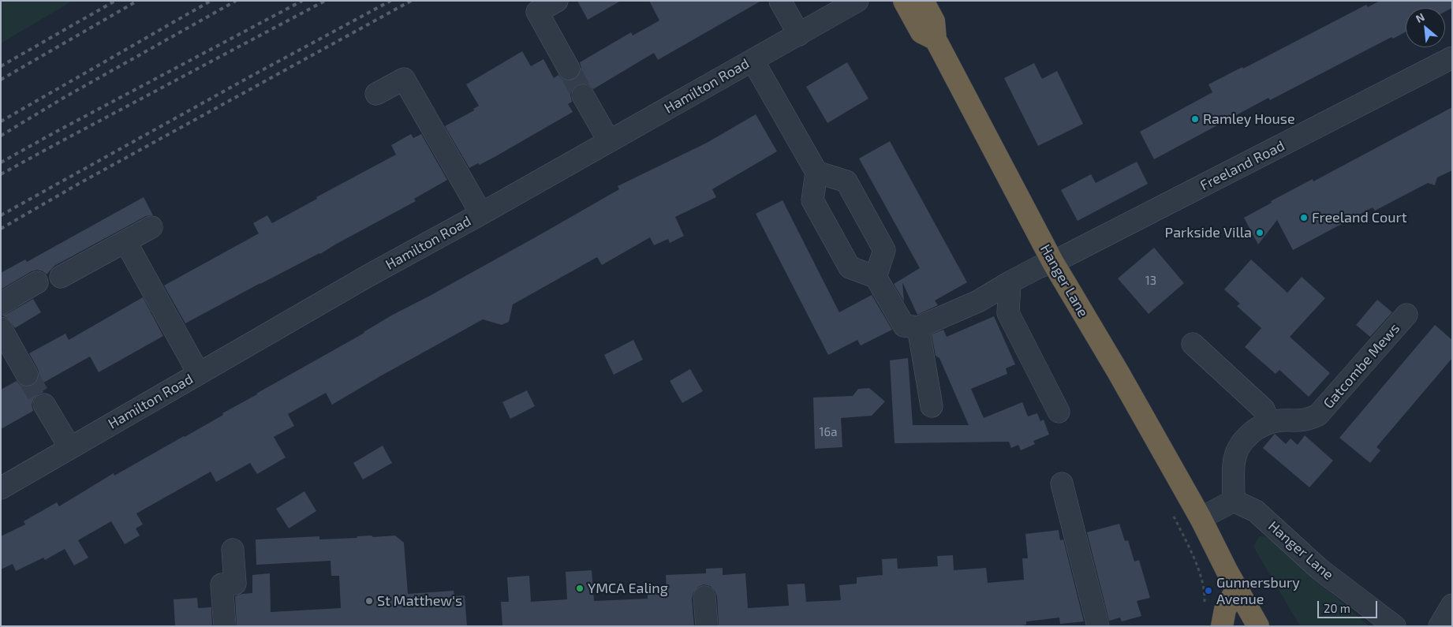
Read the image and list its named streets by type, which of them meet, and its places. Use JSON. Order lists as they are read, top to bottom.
{
  "streets": {
    "highway": ["Hanger Lane"],
    "street": ["Hamilton Road", "Freeland Road", "Gatcombe Mews"]
  },
  "crossings": [
    ["Freeland Road", "Hanger Lane"],
    ["Hanger Lane", "Gatcombe Mews"]
  ],
  "places": [
    "Ramley House",
    "Freeland Court",
    "Parkside Villa",
    "YMCA Ealing",
    "Gunnersbury Avenue",
    "St Matthew's"
  ],
  "house_numbers": ["13", "16a"],
  "scale_bar": "20 m",
  "north": "top left"
}
